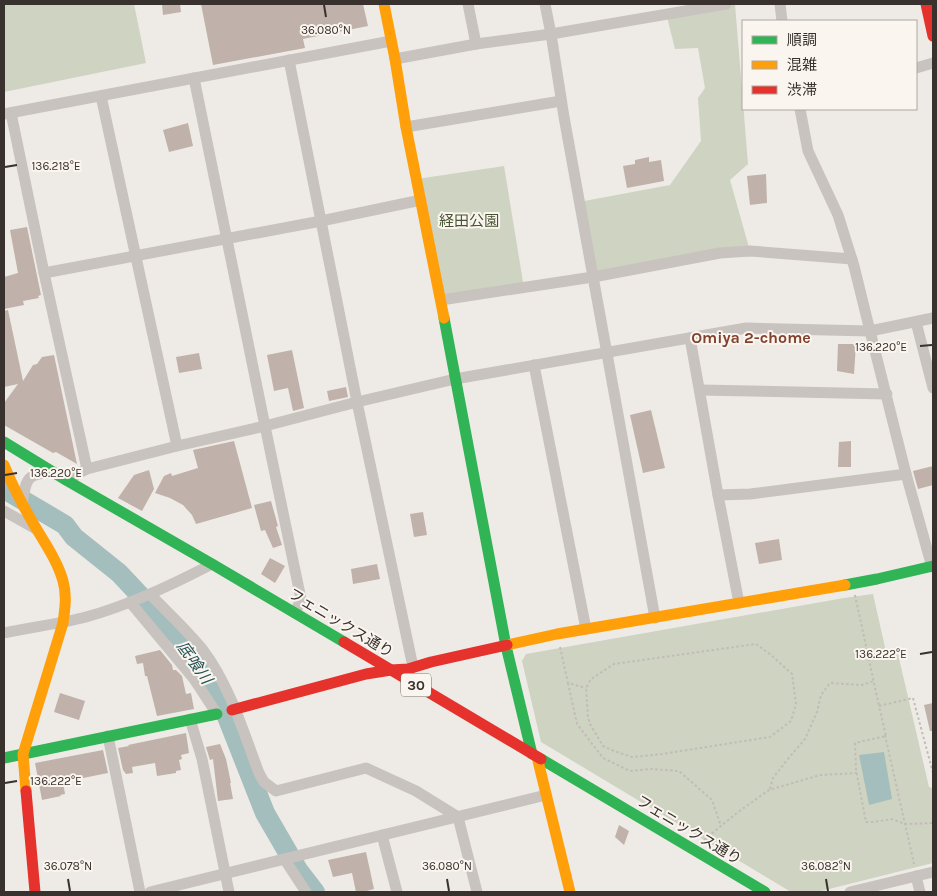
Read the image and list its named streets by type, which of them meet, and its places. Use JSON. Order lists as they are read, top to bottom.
{
  "streets": {
    "main road": ["フェニックス通り", "30"]
  },
  "districts": ["Omiya 2-chome"],
  "water": ["底喰川"],
  "parks": ["経田公園"],
  "legend": ["順調", "混雑", "渋滞"],
  "coordinates": [
    "36.080°N",
    "136.218°E",
    "136.220°E",
    "136.222°E",
    "36.078°N",
    "36.082°N"
  ]
}
